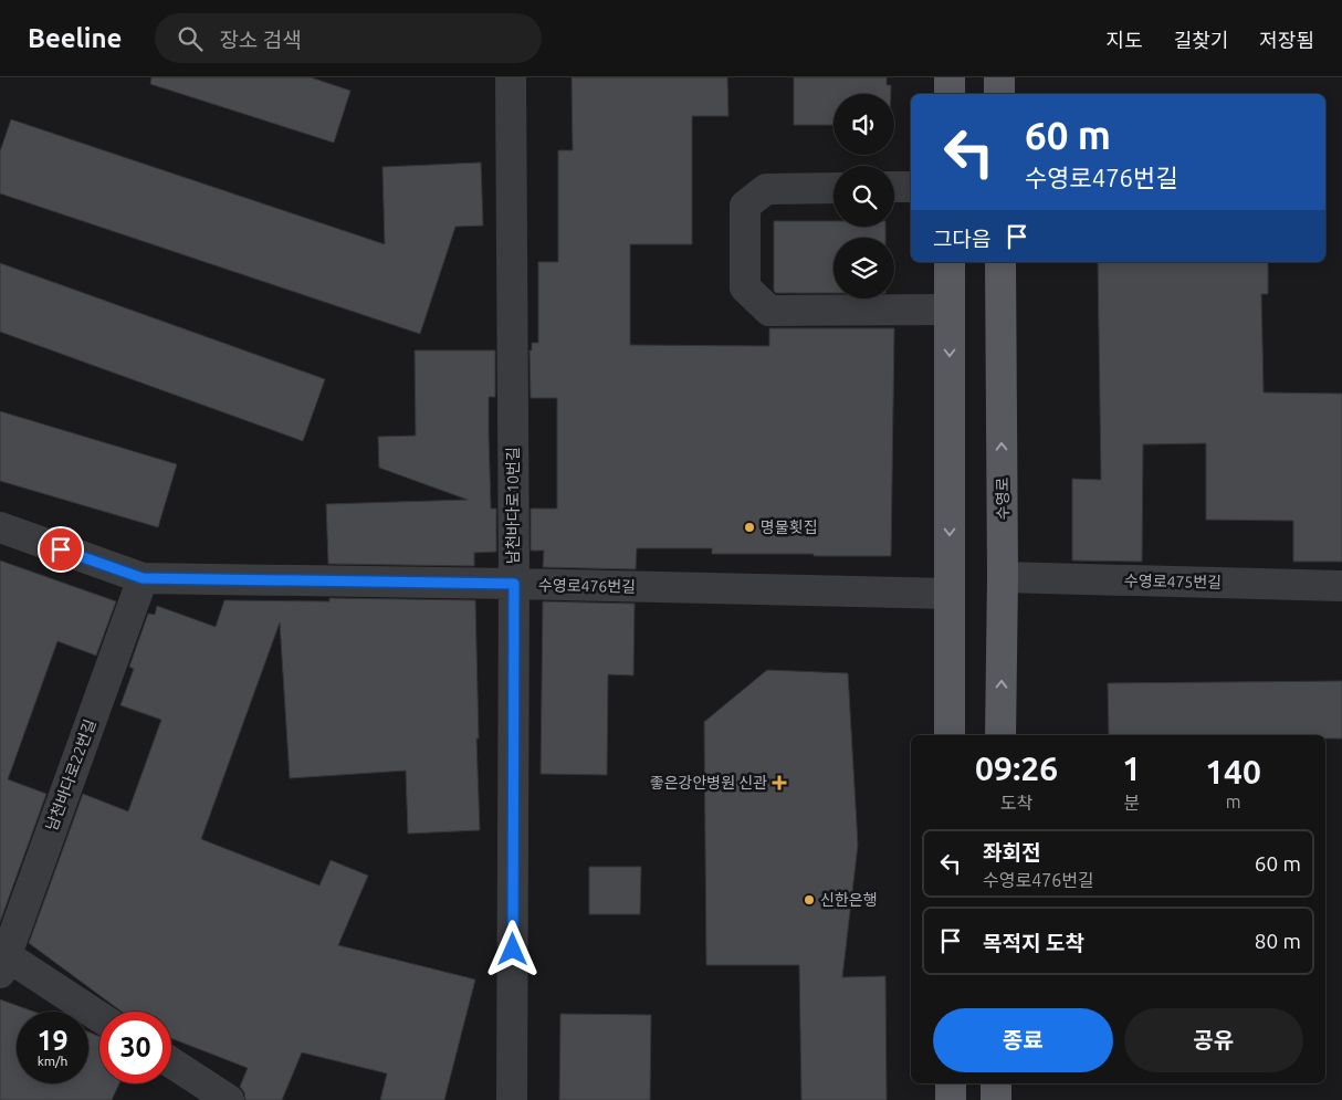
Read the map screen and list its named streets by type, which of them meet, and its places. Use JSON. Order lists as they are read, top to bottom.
{
  "streets": {
    "main road": ["수영로"],
    "street": [
      "남천바다로10번길",
      "수영로475번길",
      "수영로476번길",
      "남천바다로22번길"
    ]
  },
  "crossings": [
    ["수영로", "수영로475번길"],
    ["남천바다로10번길", "수영로476번길"],
    ["수영로476번길", "남천바다로22번길"]
  ],
  "places": {
    "other": ["명물횟집", "신한은행"],
    "health": ["좋은강안병원 신관"]
  },
  "page": {
    "header": "Beeline",
    "search": "장소 검색",
    "nav": ["지도", "길찾기", "저장됨"],
    "turn": ["60 m", "수영로476번길"],
    "then": "그다음",
    "eta": [
      "09:26",
      "도착",
      "1",
      "분",
      "140",
      "m"
    ],
    "list": [
      {
        "name": "좌회전",
        "note": "수영로476번길",
        "value": "60 m"
      },
      {
        "name": "목적지 도착",
        "value": "80 m"
      }
    ],
    "buttons": ["종료", "공유"],
    "speed": "19 km/h",
    "limit": "30"
  }
}
